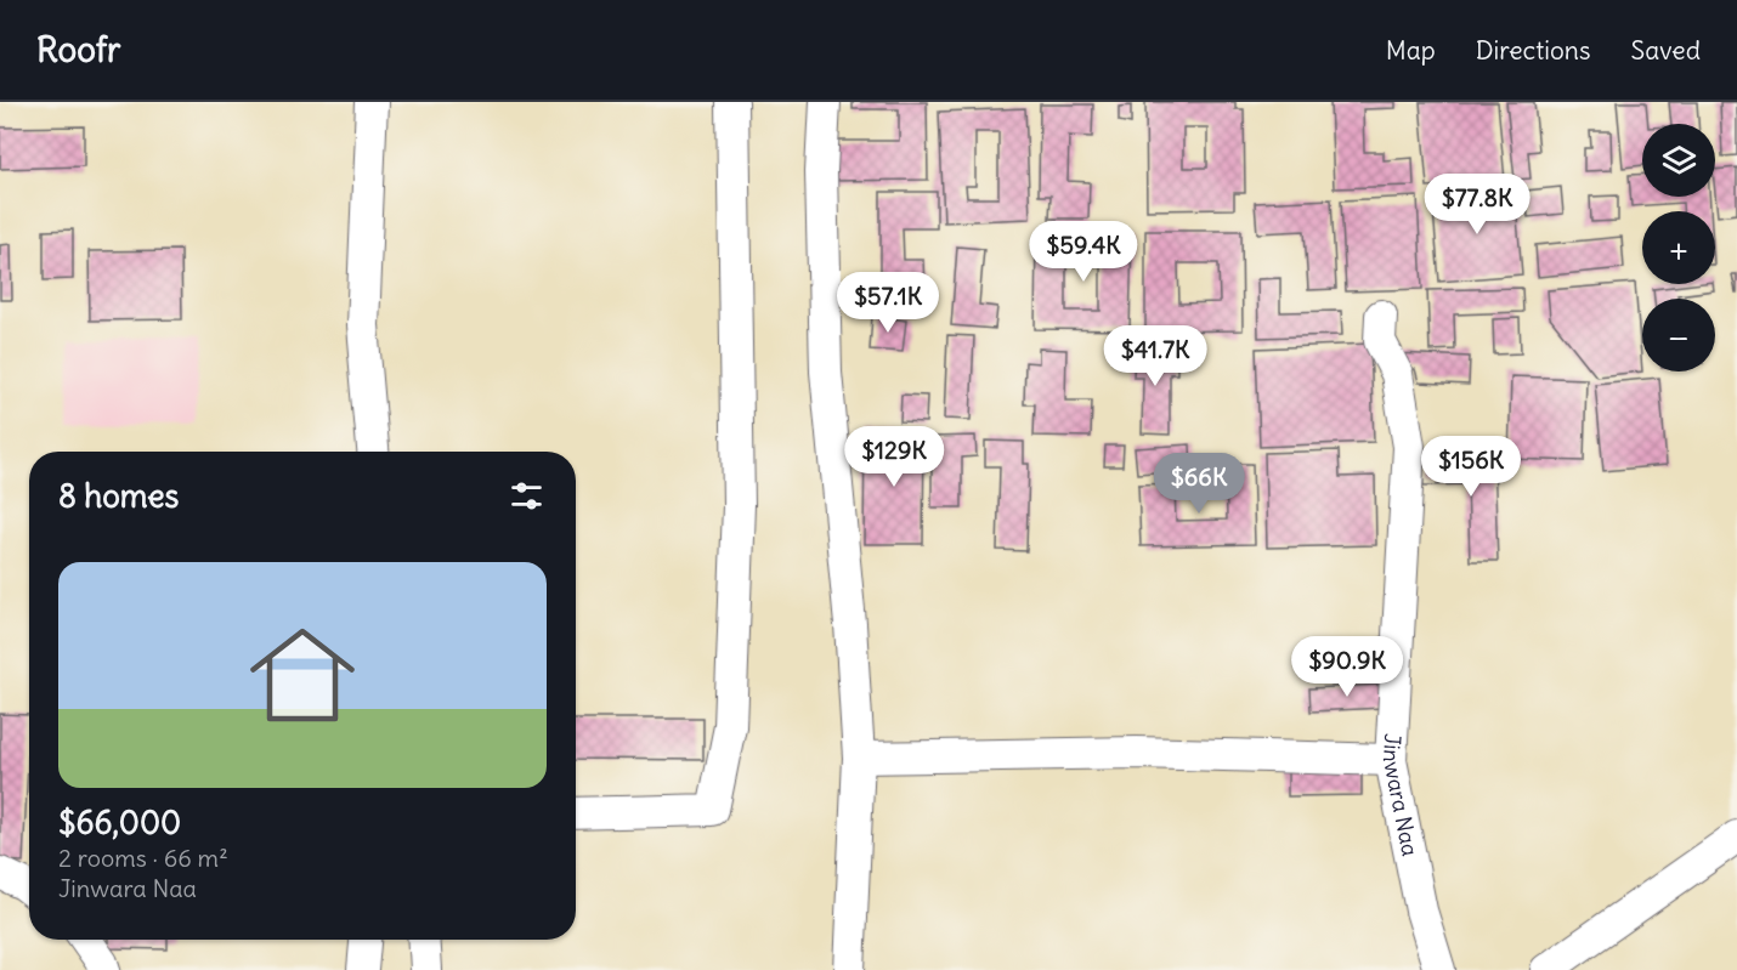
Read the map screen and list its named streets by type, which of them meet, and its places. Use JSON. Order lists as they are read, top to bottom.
{
  "streets": {
    "street": ["Jinwara Naa"]
  },
  "page": {
    "header": "Roofr",
    "nav": ["Map", "Directions", "Saved"],
    "map_buttons": ["+", "−"],
    "price": [
      "$77.8K",
      "$59.4K",
      "$57.1K",
      "$41.7K",
      "$129K",
      "$156K",
      "$66K",
      "$90.9K"
    ],
    "heading": "8 homes",
    "list": [
      {
        "name": "$66,000",
        "note": "2 rooms · 66 m² · Jinwara Naa"
      }
    ]
  }
}
